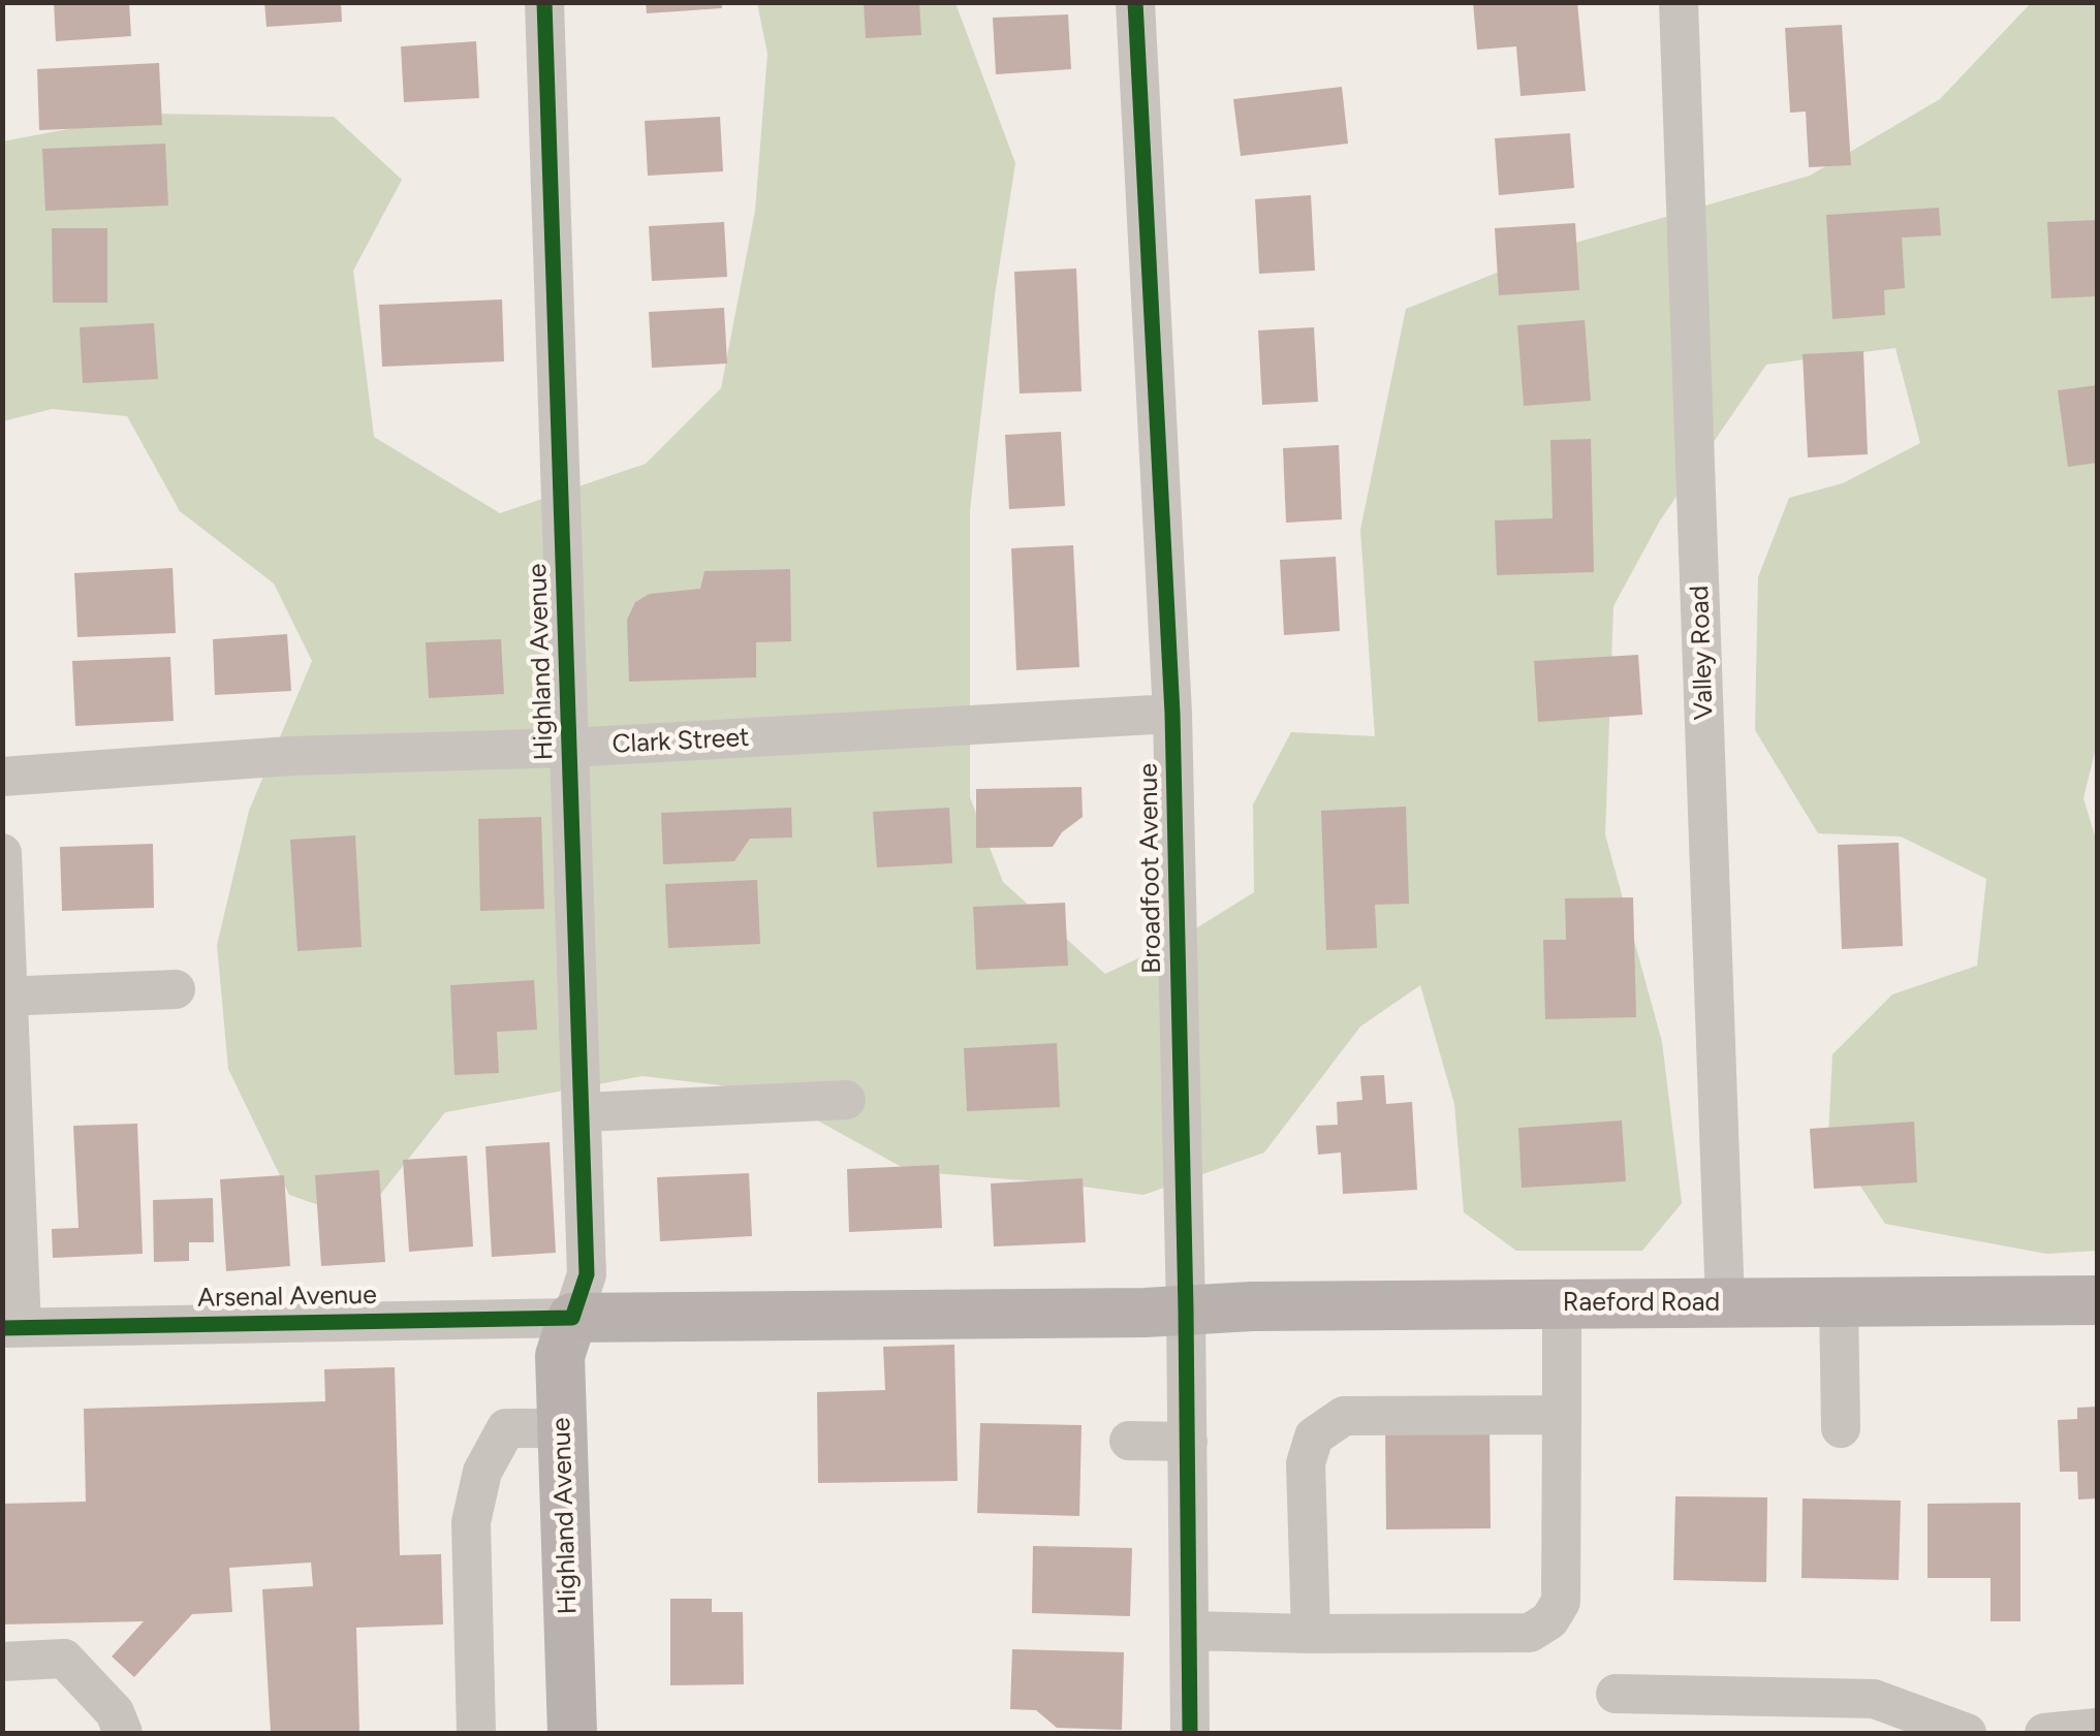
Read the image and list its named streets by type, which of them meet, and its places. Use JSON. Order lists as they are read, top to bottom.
{
  "streets": {
    "main road": ["Highland Avenue", "Arsenal Avenue", "Raeford Road"],
    "street": ["Valley Road", "Clark Street", "Broadfoot Avenue"]
  },
  "crossings": [
    ["Valley Road", "Raeford Road"],
    ["Highland Avenue", "Clark Street"],
    ["Highland Avenue", "Arsenal Avenue"],
    ["Clark Street", "Broadfoot Avenue"],
    ["Broadfoot Avenue", "Arsenal Avenue"],
    ["Broadfoot Avenue", "Raeford Road"],
    ["Arsenal Avenue", "Raeford Road"]
  ]
}
